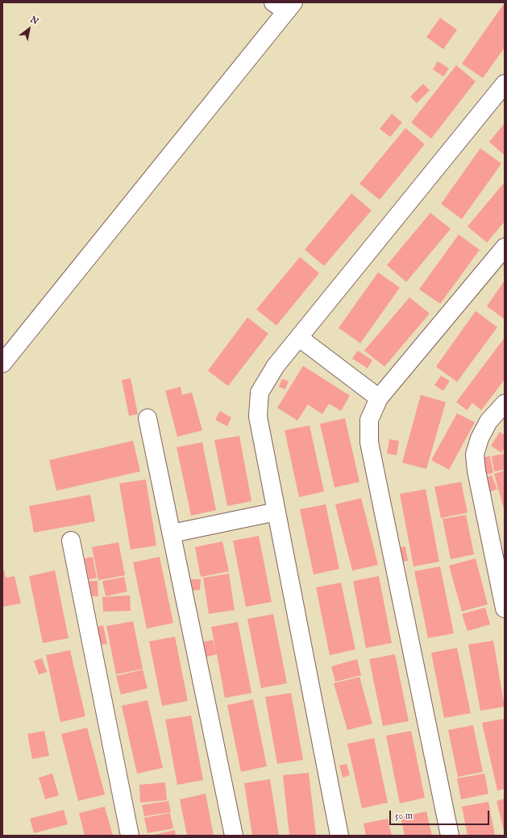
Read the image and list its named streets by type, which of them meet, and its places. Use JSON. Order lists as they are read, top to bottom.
{
  "scale_bar": "50 m",
  "north": "top right"
}
